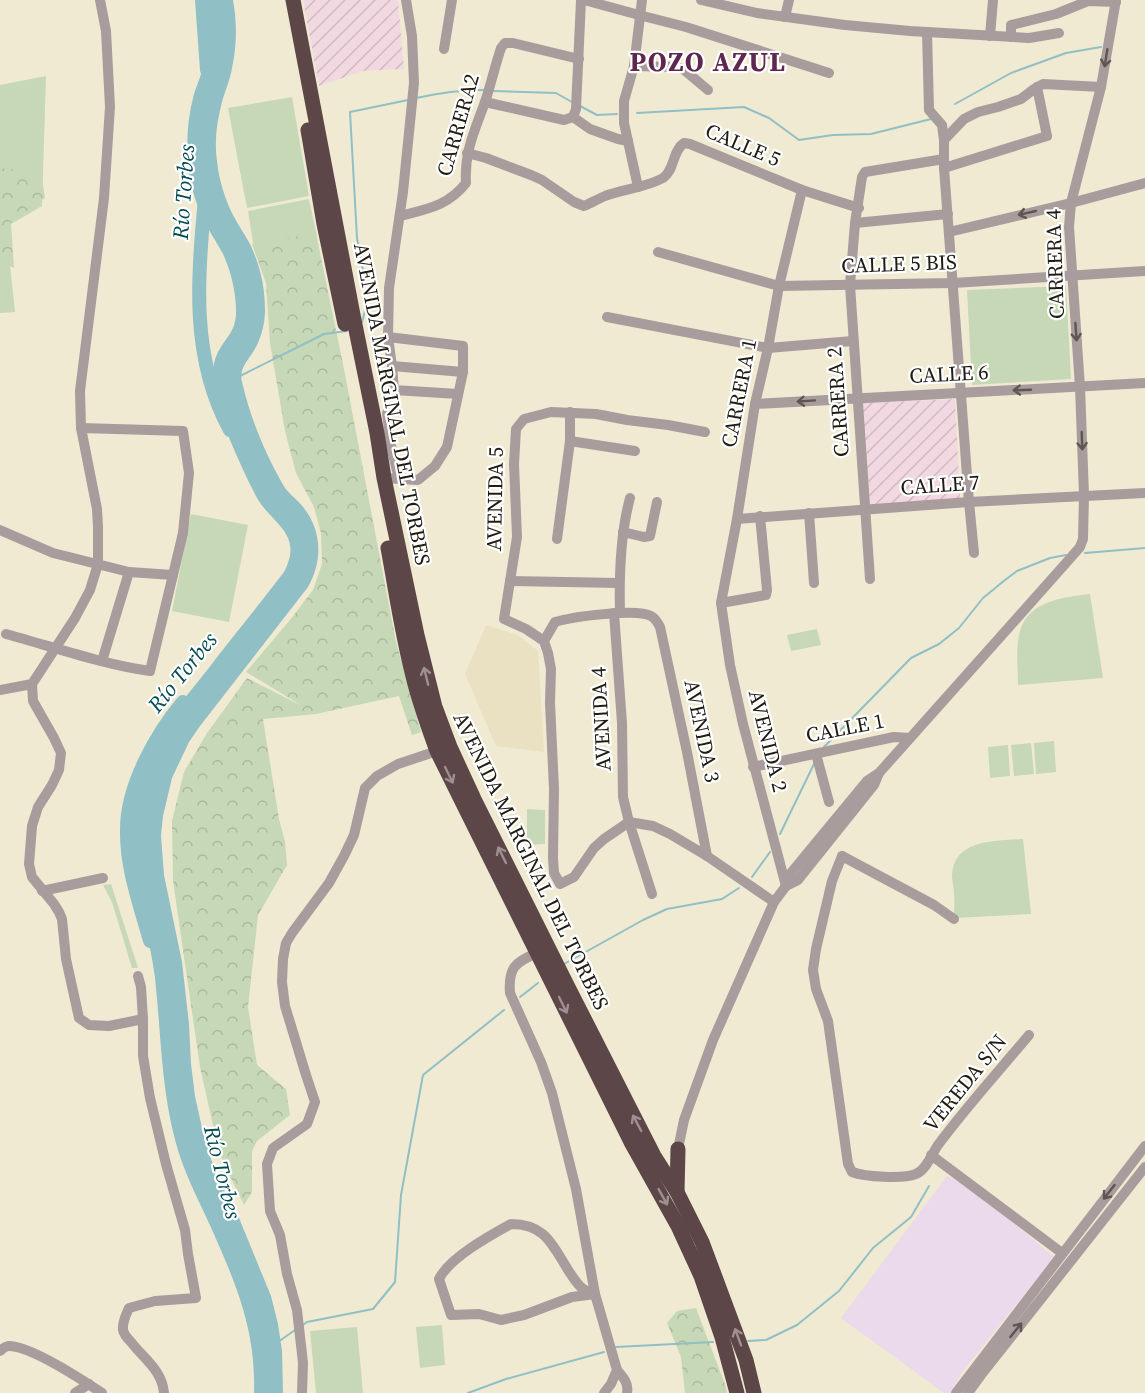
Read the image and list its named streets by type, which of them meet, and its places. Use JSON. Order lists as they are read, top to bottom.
{
  "streets": {
    "highway": ["AVENIDA MARGINAL DEL TORBES"],
    "street": [
      "CARRERA2",
      "CALLE 5",
      "CALLE 5 BIS",
      "CARRERA 4",
      "CALLE 6",
      "CARRERA 1",
      "CARRERA 2",
      "CALLE 7",
      "AVENIDA 5",
      "AVENIDA 4",
      "CALLE 1",
      "AVENIDA 3",
      "AVENIDA 2",
      "VEREDA S/N"
    ]
  },
  "crossings": [
    ["CARRERA2", "CALLE 5"],
    ["CALLE 5", "CARRERA 1"],
    ["CALLE 5", "CARRERA 2"],
    ["CALLE 5 BIS", "CARRERA 4"],
    ["CALLE 5 BIS", "CARRERA 1"],
    ["CALLE 5 BIS", "CARRERA 2"],
    ["CARRERA 4", "CALLE 6"],
    ["CARRERA 4", "CALLE 7"],
    ["CARRERA 4", "CALLE 1"],
    ["CALLE 6", "CARRERA 1"],
    ["CALLE 6", "CARRERA 2"],
    ["CARRERA 1", "CALLE 7"],
    ["CARRERA 1", "AVENIDA 2"],
    ["CARRERA 2", "CALLE 7"],
    ["AVENIDA 4", "AVENIDA 3"],
    ["CALLE 1", "AVENIDA 2"]
  ],
  "one_way": ["CARRERA 4"],
  "districts": ["POZO AZUL"],
  "water": ["Río Torbes"]
}
